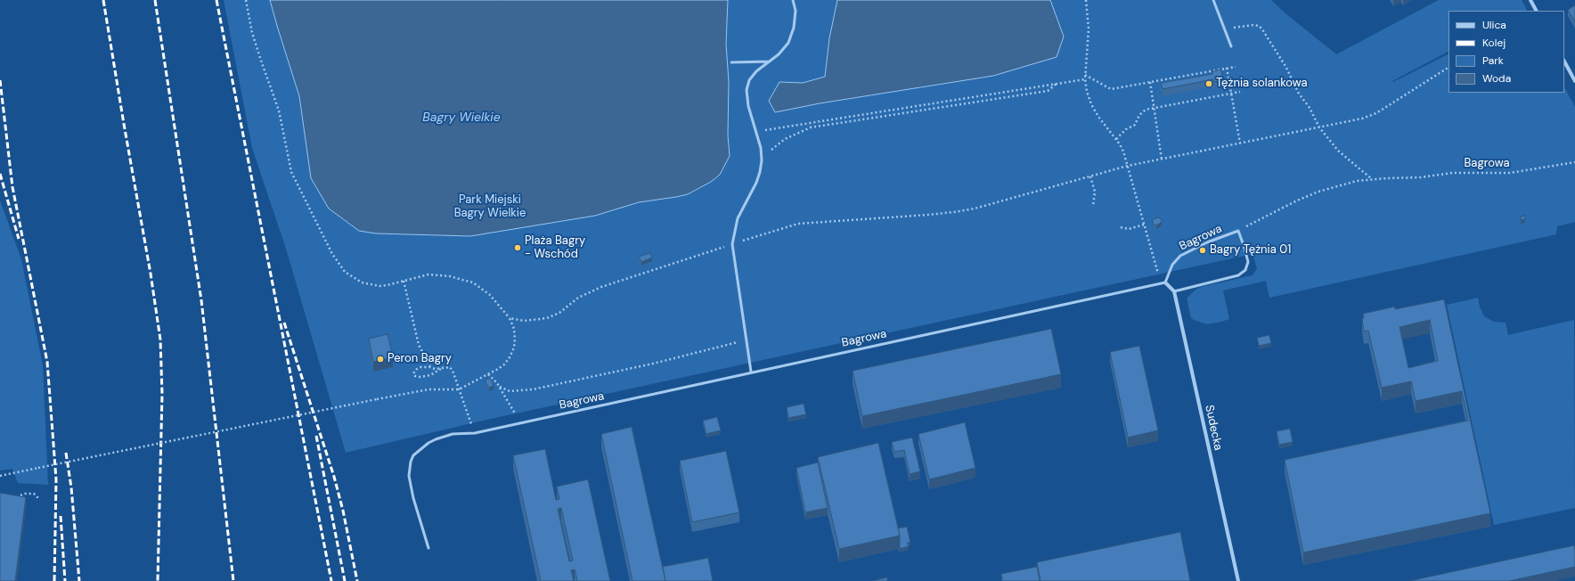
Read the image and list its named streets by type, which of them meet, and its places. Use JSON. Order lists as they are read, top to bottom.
{
  "streets": {
    "street": ["Sudecka"],
    "lane": ["Bagrowa"]
  },
  "crossings": [
    ["Bagrowa", "Sudecka"]
  ],
  "water": ["Bagry Wielkie"],
  "parks": ["Park Miejski Bagry Wielkie"],
  "places": [
    "Tężnia solankowa",
    "Plaża Bagry - Wschód",
    "Bagry Tężnia 01",
    "Peron Bagry"
  ],
  "legend": [
    "Ulica",
    "Kolej",
    "Park",
    "Woda"
  ]
}
